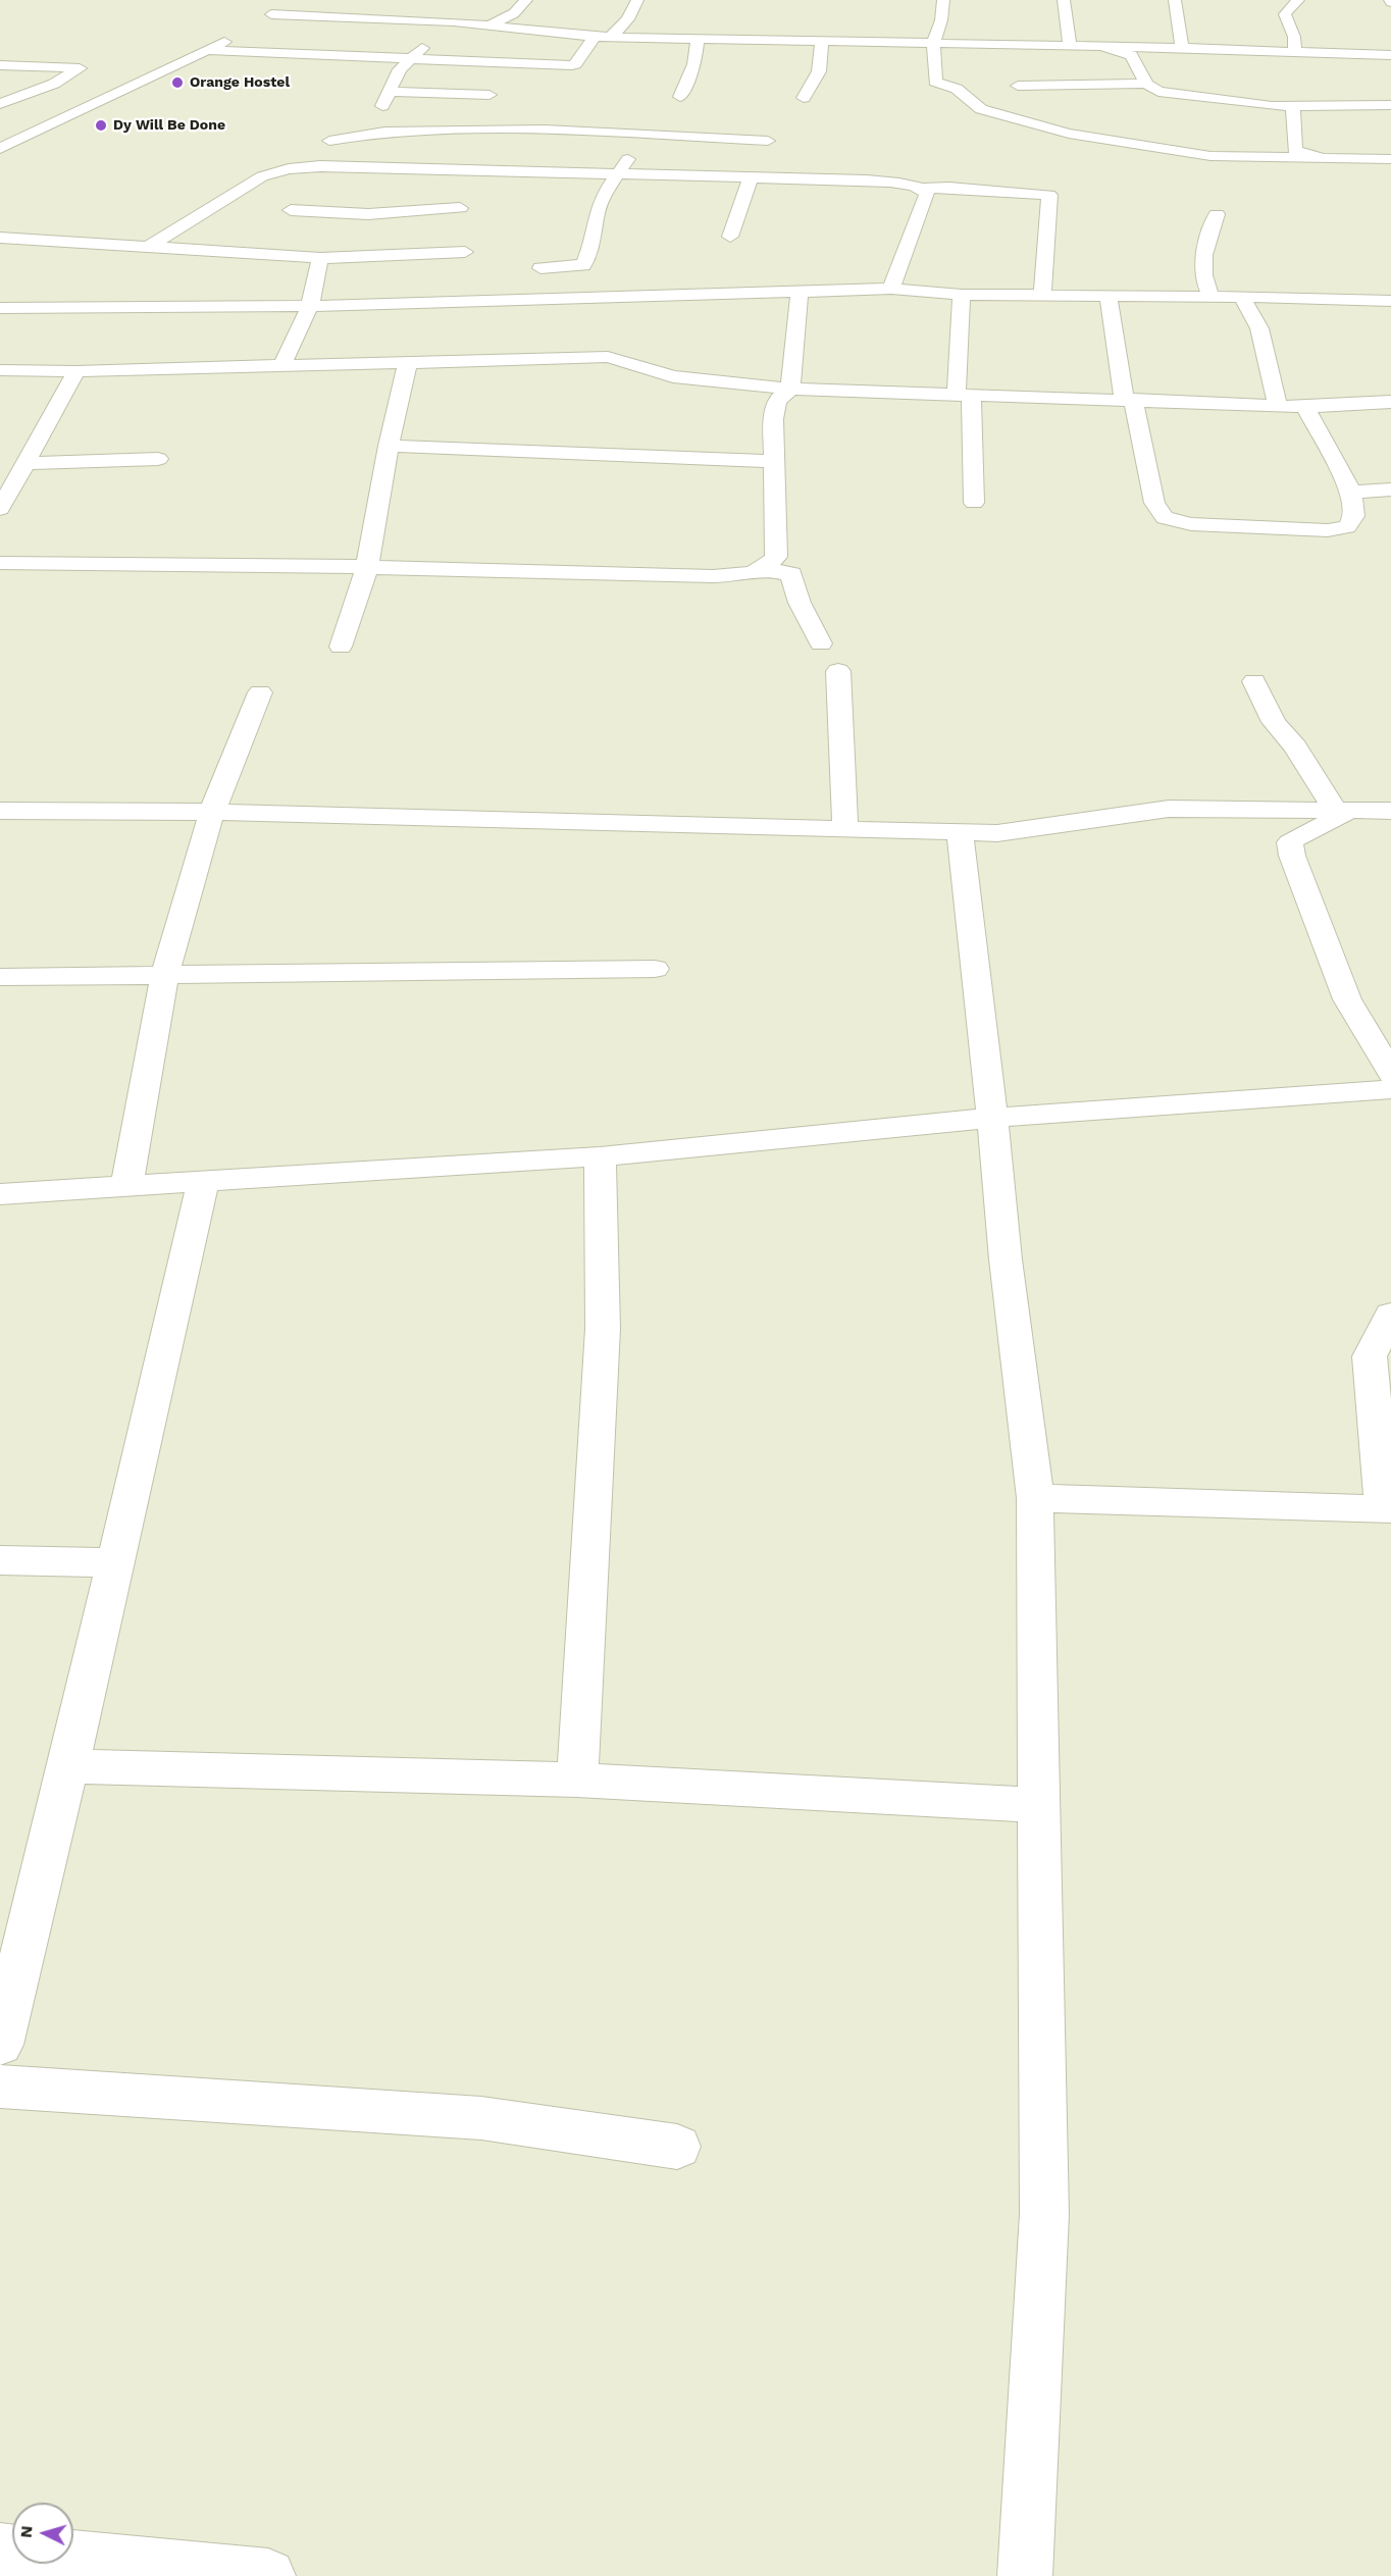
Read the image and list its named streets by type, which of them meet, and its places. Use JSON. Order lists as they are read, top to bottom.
{
  "places": ["Orange Hostel", "Dy Will Be Done"],
  "north": "left"
}
